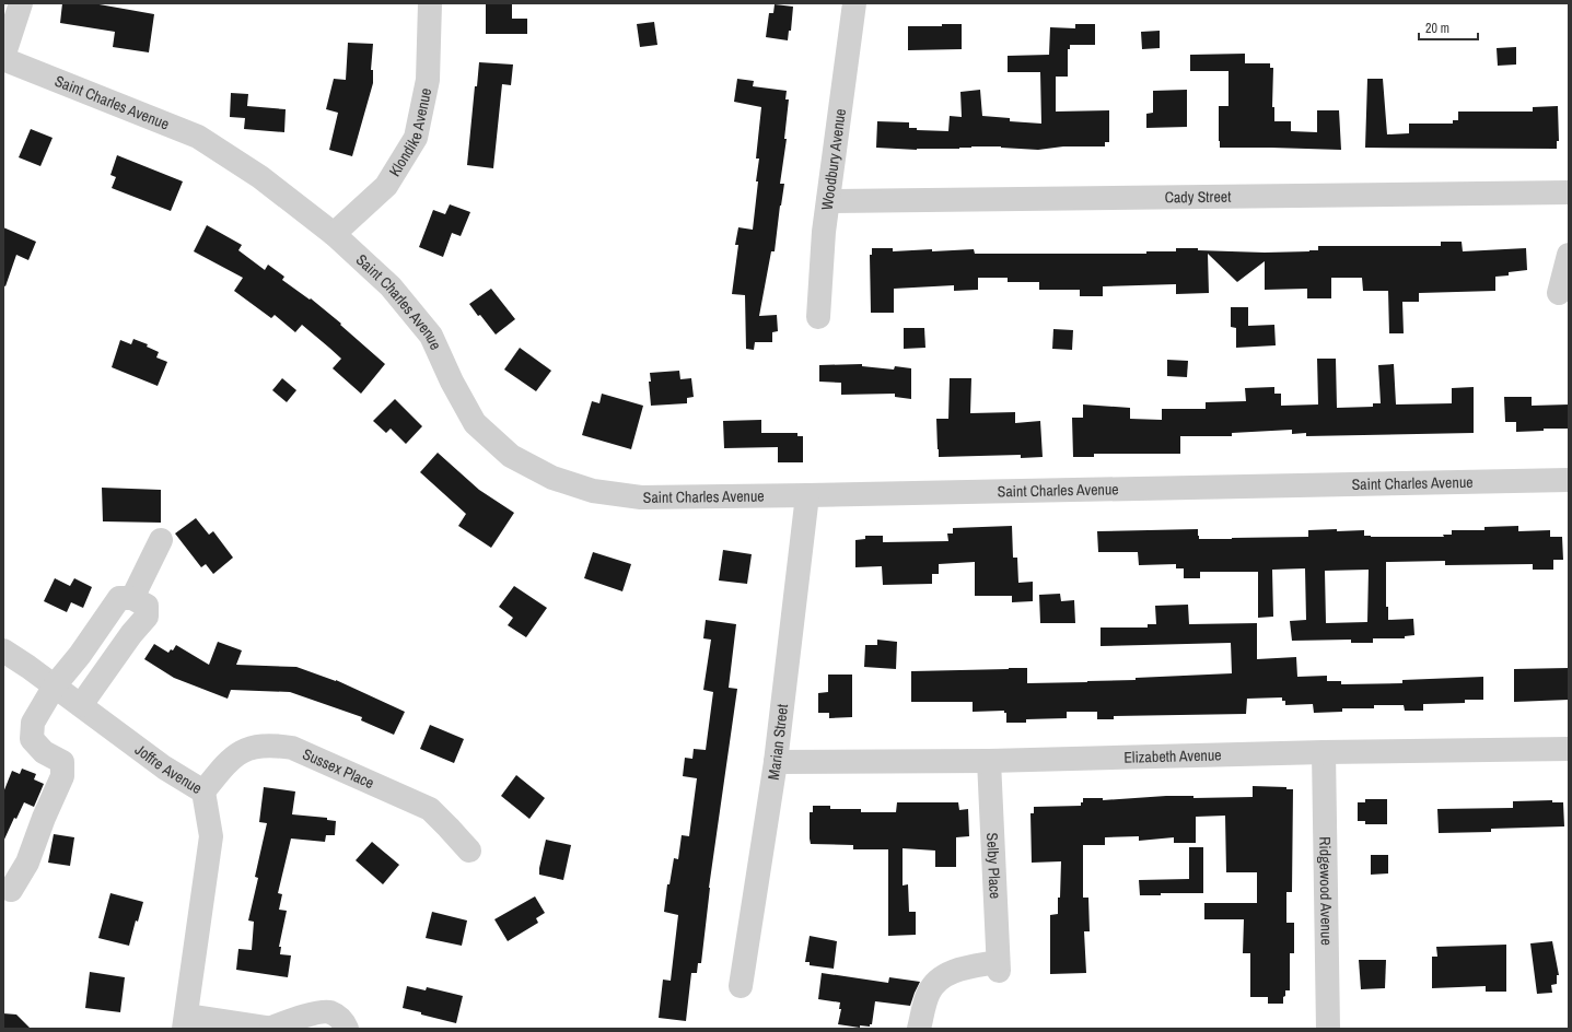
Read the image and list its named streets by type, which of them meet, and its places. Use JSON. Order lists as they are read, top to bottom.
{
  "streets": {
    "street": [
      "Saint Charles Avenue",
      "Klondike Avenue",
      "Woodbury Avenue",
      "Cady Street",
      "Marian Street",
      "Elizabeth Avenue",
      "Joffre Avenue",
      "Sussex Place",
      "Selby Place",
      "Ridgewood Avenue"
    ]
  },
  "crossings": [
    ["Saint Charles Avenue", "Klondike Avenue"],
    ["Saint Charles Avenue", "Marian Street"],
    ["Woodbury Avenue", "Cady Street"],
    ["Marian Street", "Elizabeth Avenue"],
    ["Elizabeth Avenue", "Selby Place"],
    ["Elizabeth Avenue", "Ridgewood Avenue"],
    ["Joffre Avenue", "Sussex Place"]
  ],
  "scale_bar": "20 m"
}
